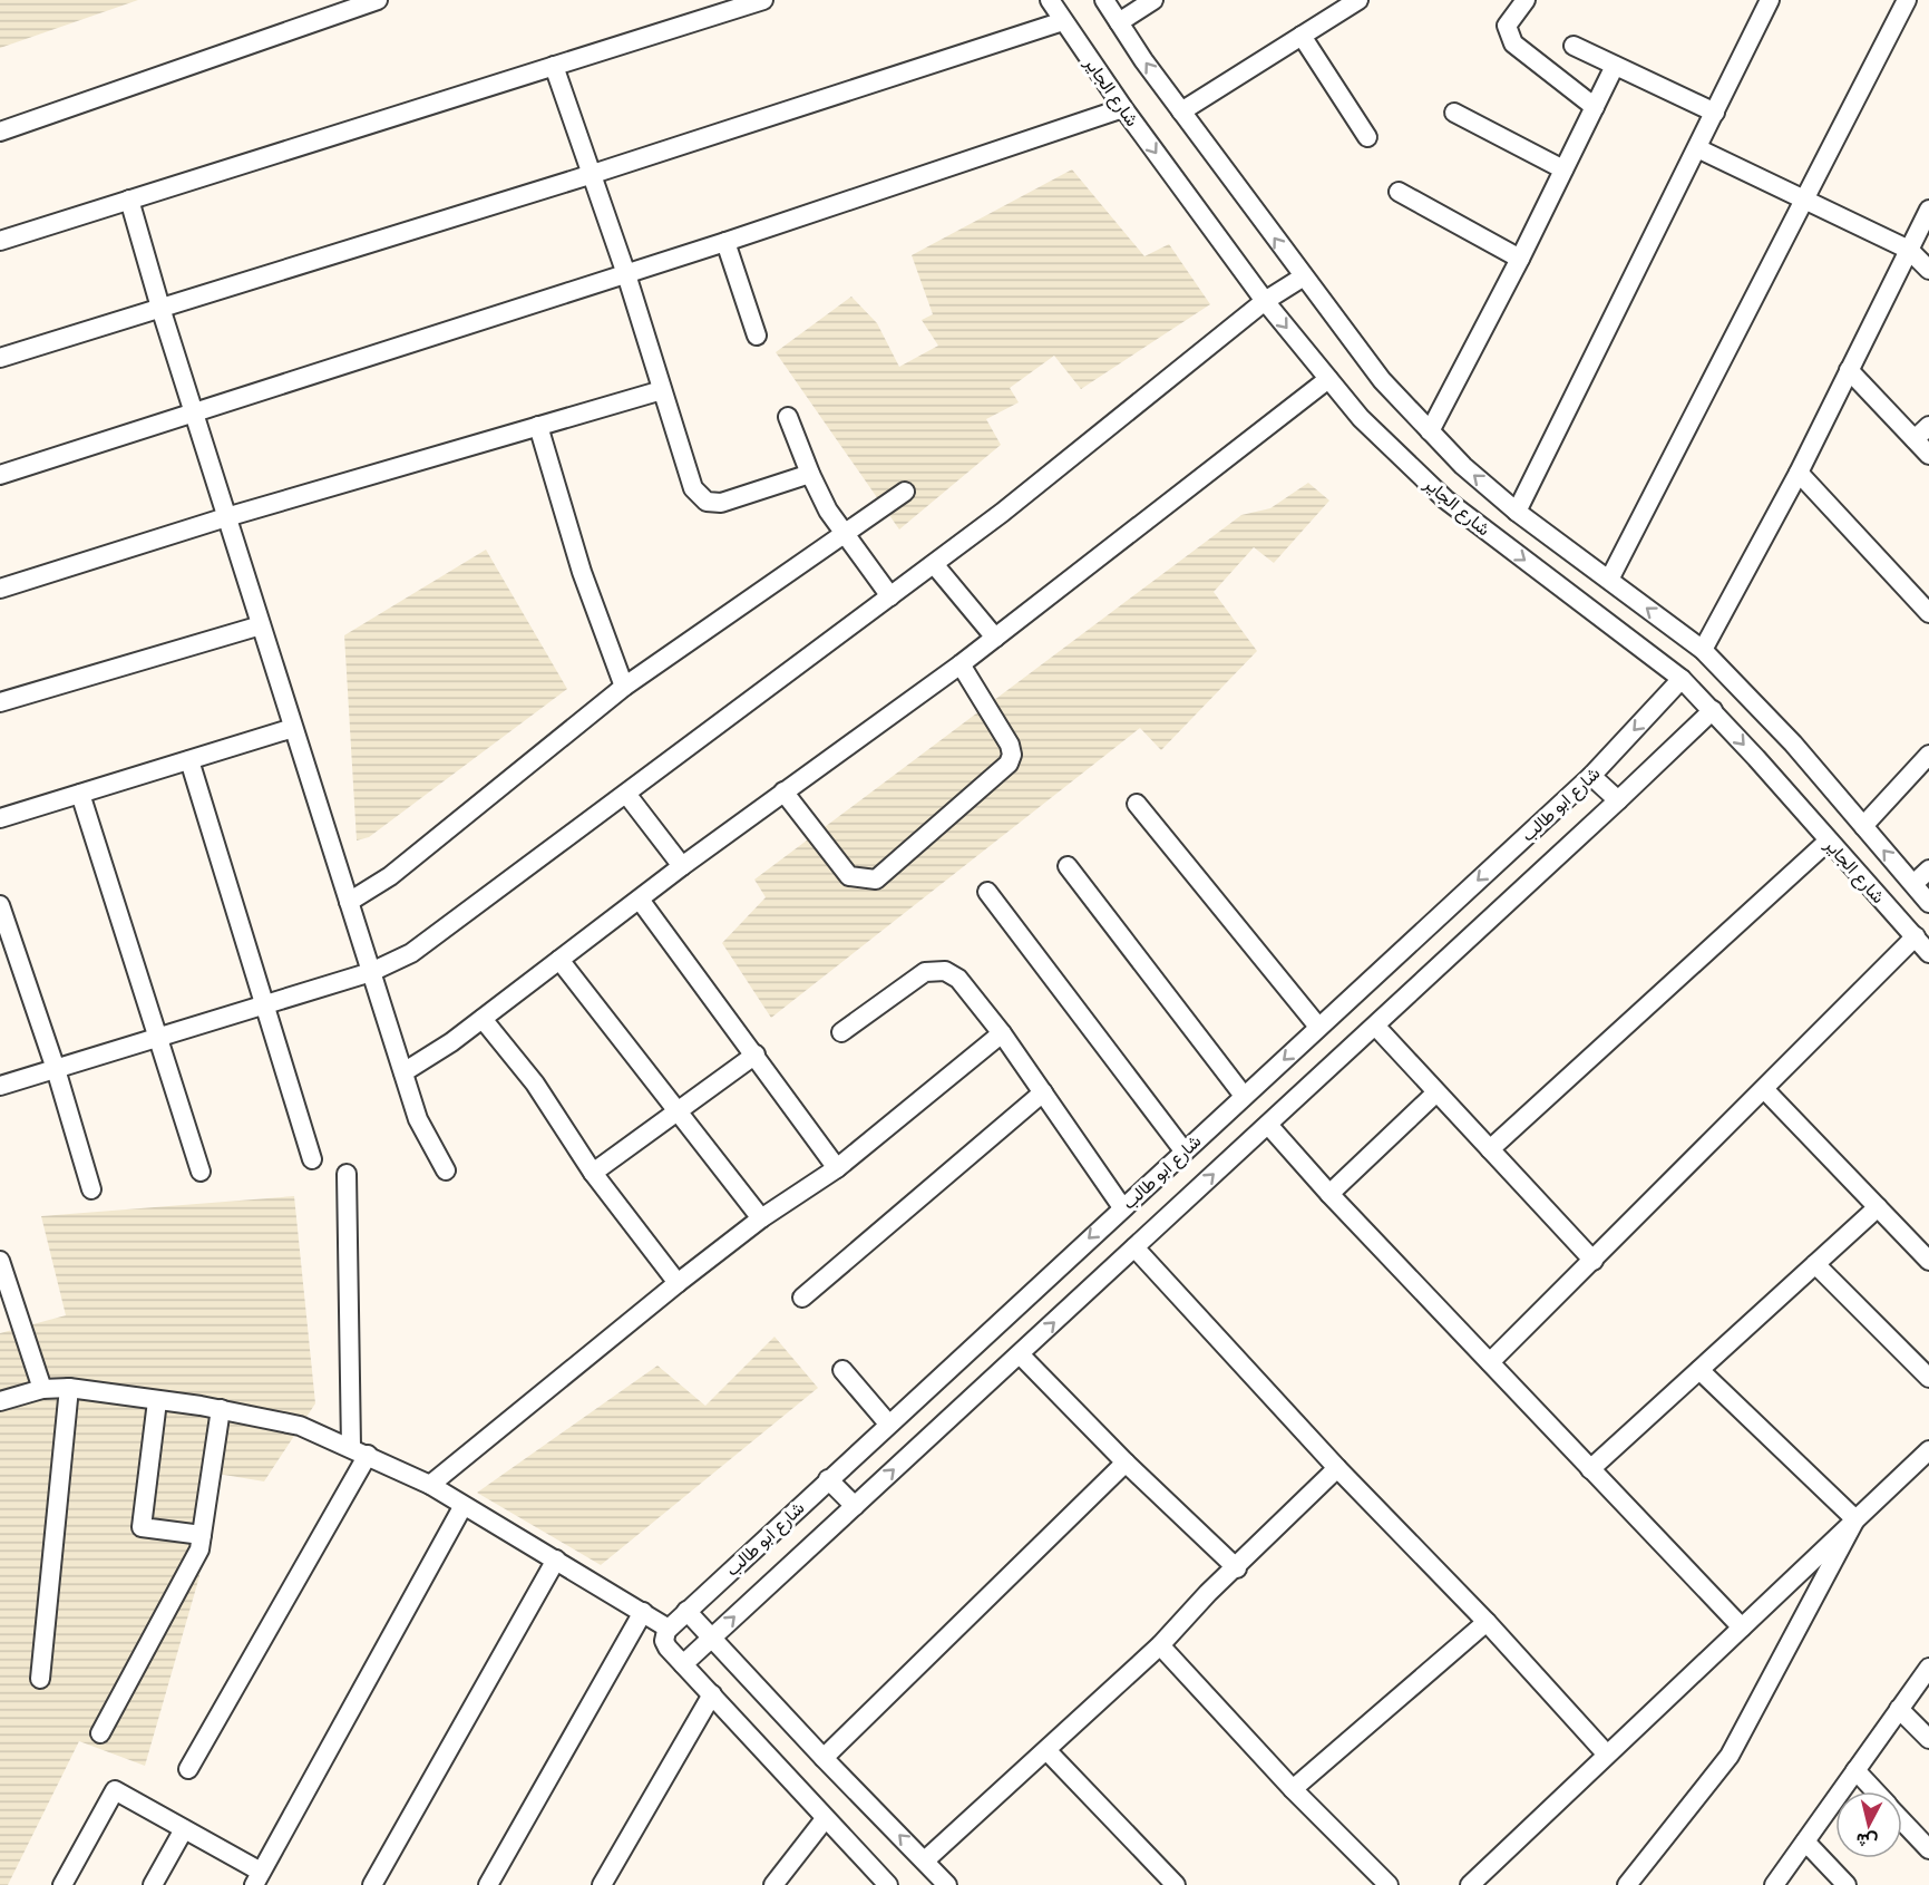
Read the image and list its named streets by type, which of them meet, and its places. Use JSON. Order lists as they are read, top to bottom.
{
  "streets": {
    "street": ["شارع الجاير", "شارع ابو طالب"]
  },
  "crossings": [
    ["شارع الجاير", "شارع ابو طالب"]
  ],
  "north": "bottom"
}
